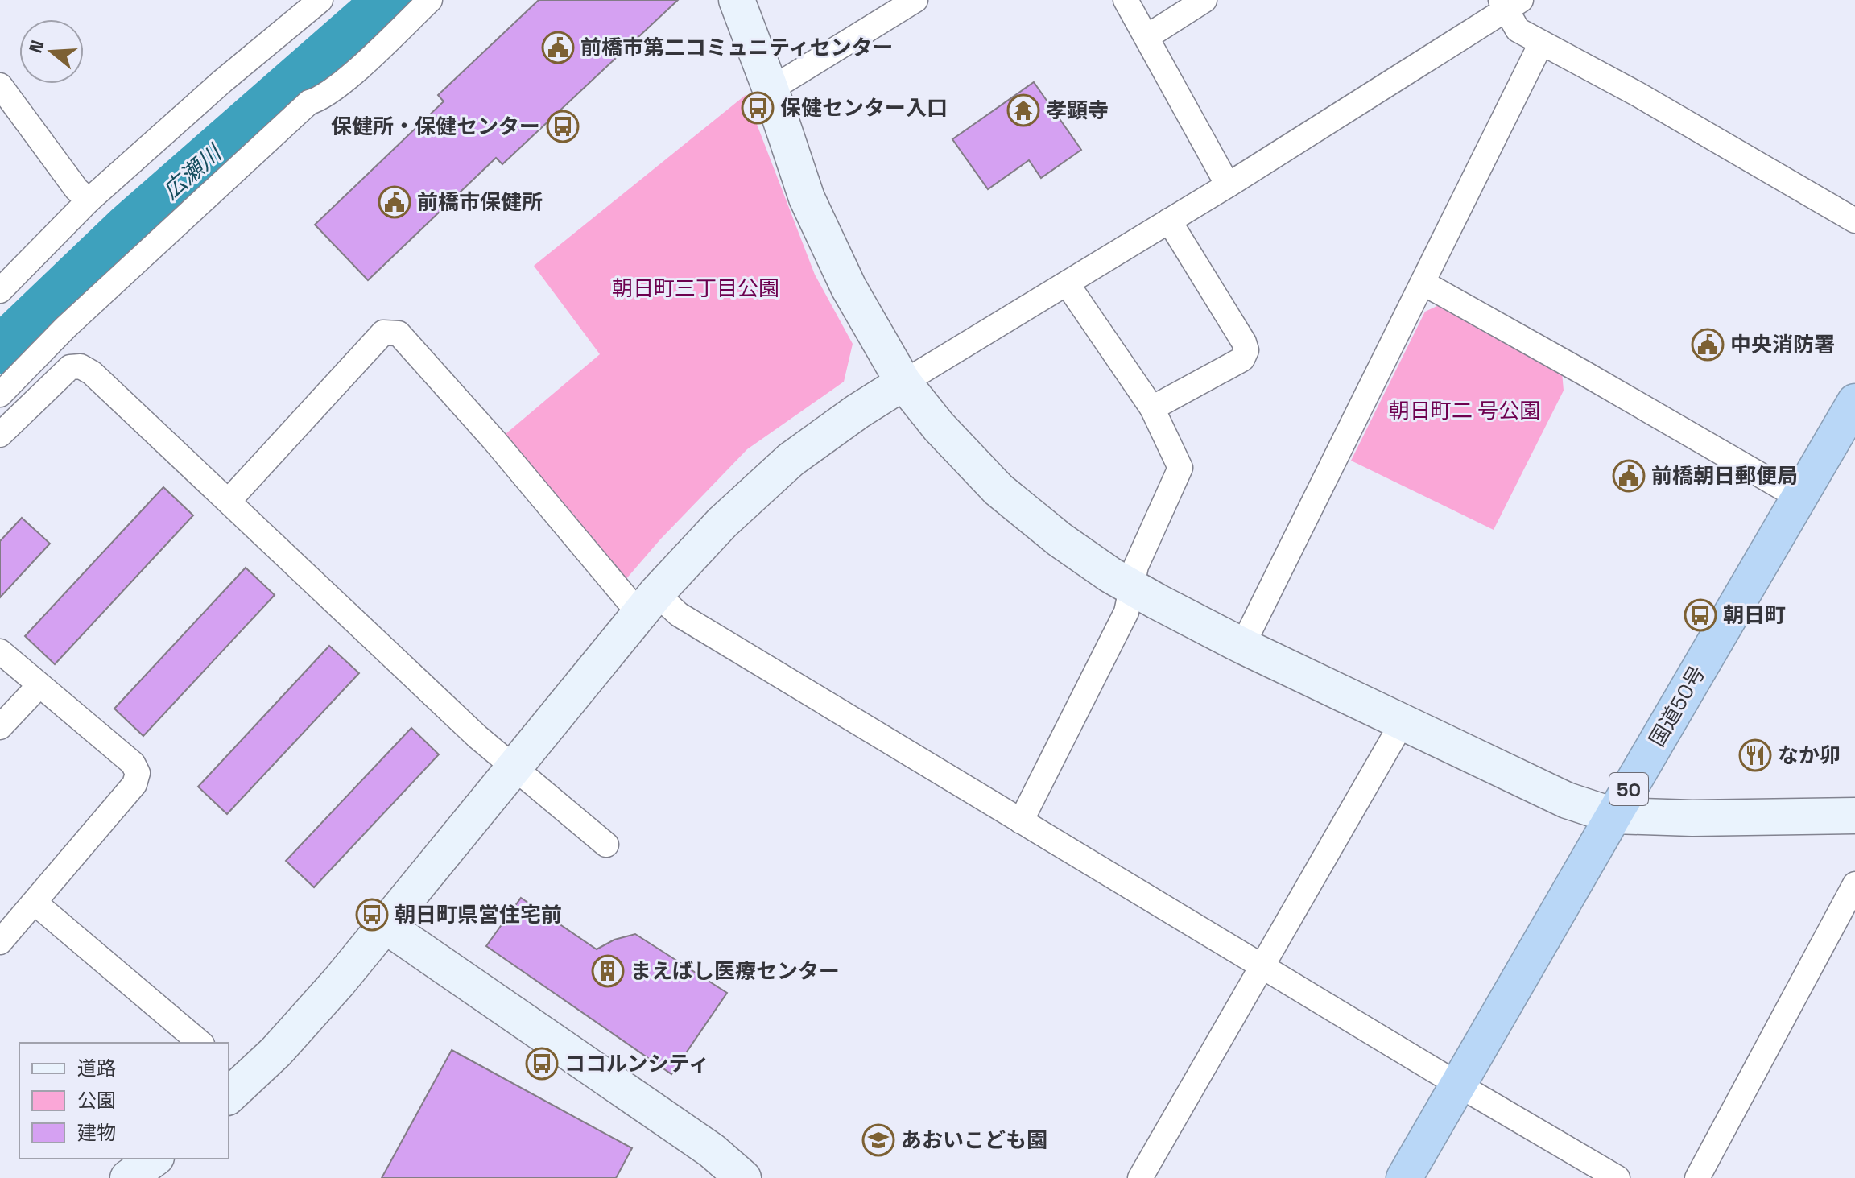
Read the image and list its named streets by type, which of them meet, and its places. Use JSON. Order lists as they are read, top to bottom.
{
  "streets": {
    "highway": ["国道50号", "50"]
  },
  "water": ["広瀬川"],
  "parks": ["朝日町三丁目公園", "朝日町二 号公園"],
  "places": {
    "public building": [
      "前橋市第二コミュニティセンター",
      "前橋市保健所",
      "中央消防署",
      "前橋朝日郵便局"
    ],
    "bus stop": [
      "保健センター入口",
      "保健所・保健センター",
      "朝日町",
      "朝日町県営住宅前",
      "ココルンシティ"
    ],
    "temple": ["孝顕寺"],
    "restaurant": ["なか卯"],
    "building": ["まえばし医療センター"],
    "school or university": ["あおいこども園"]
  },
  "legend": ["道路", "公園", "建物"],
  "north": "left"
}
